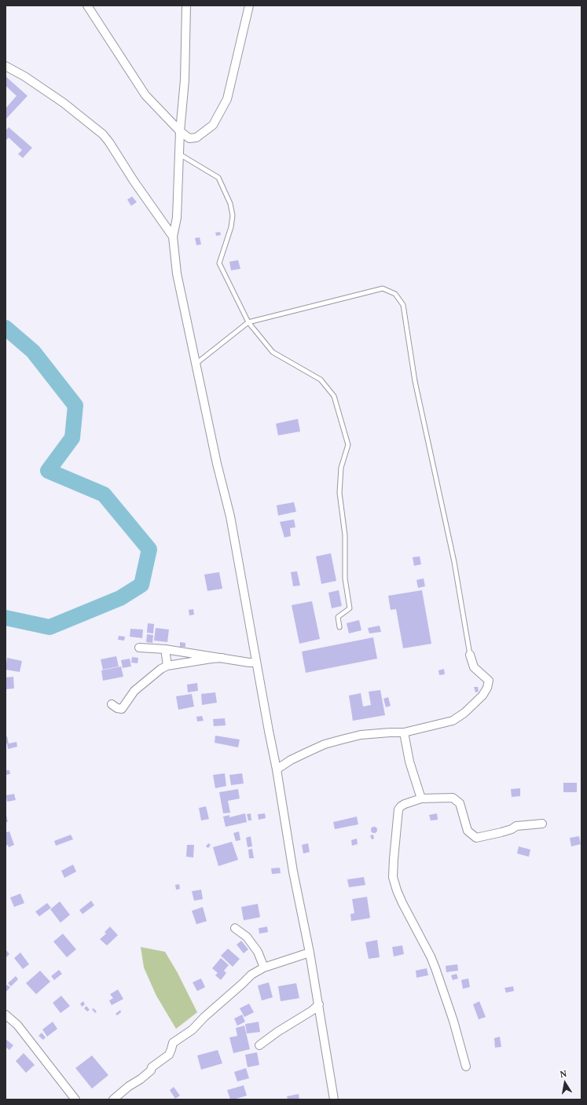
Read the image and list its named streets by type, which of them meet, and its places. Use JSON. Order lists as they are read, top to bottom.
{
  "north": "top"
}
